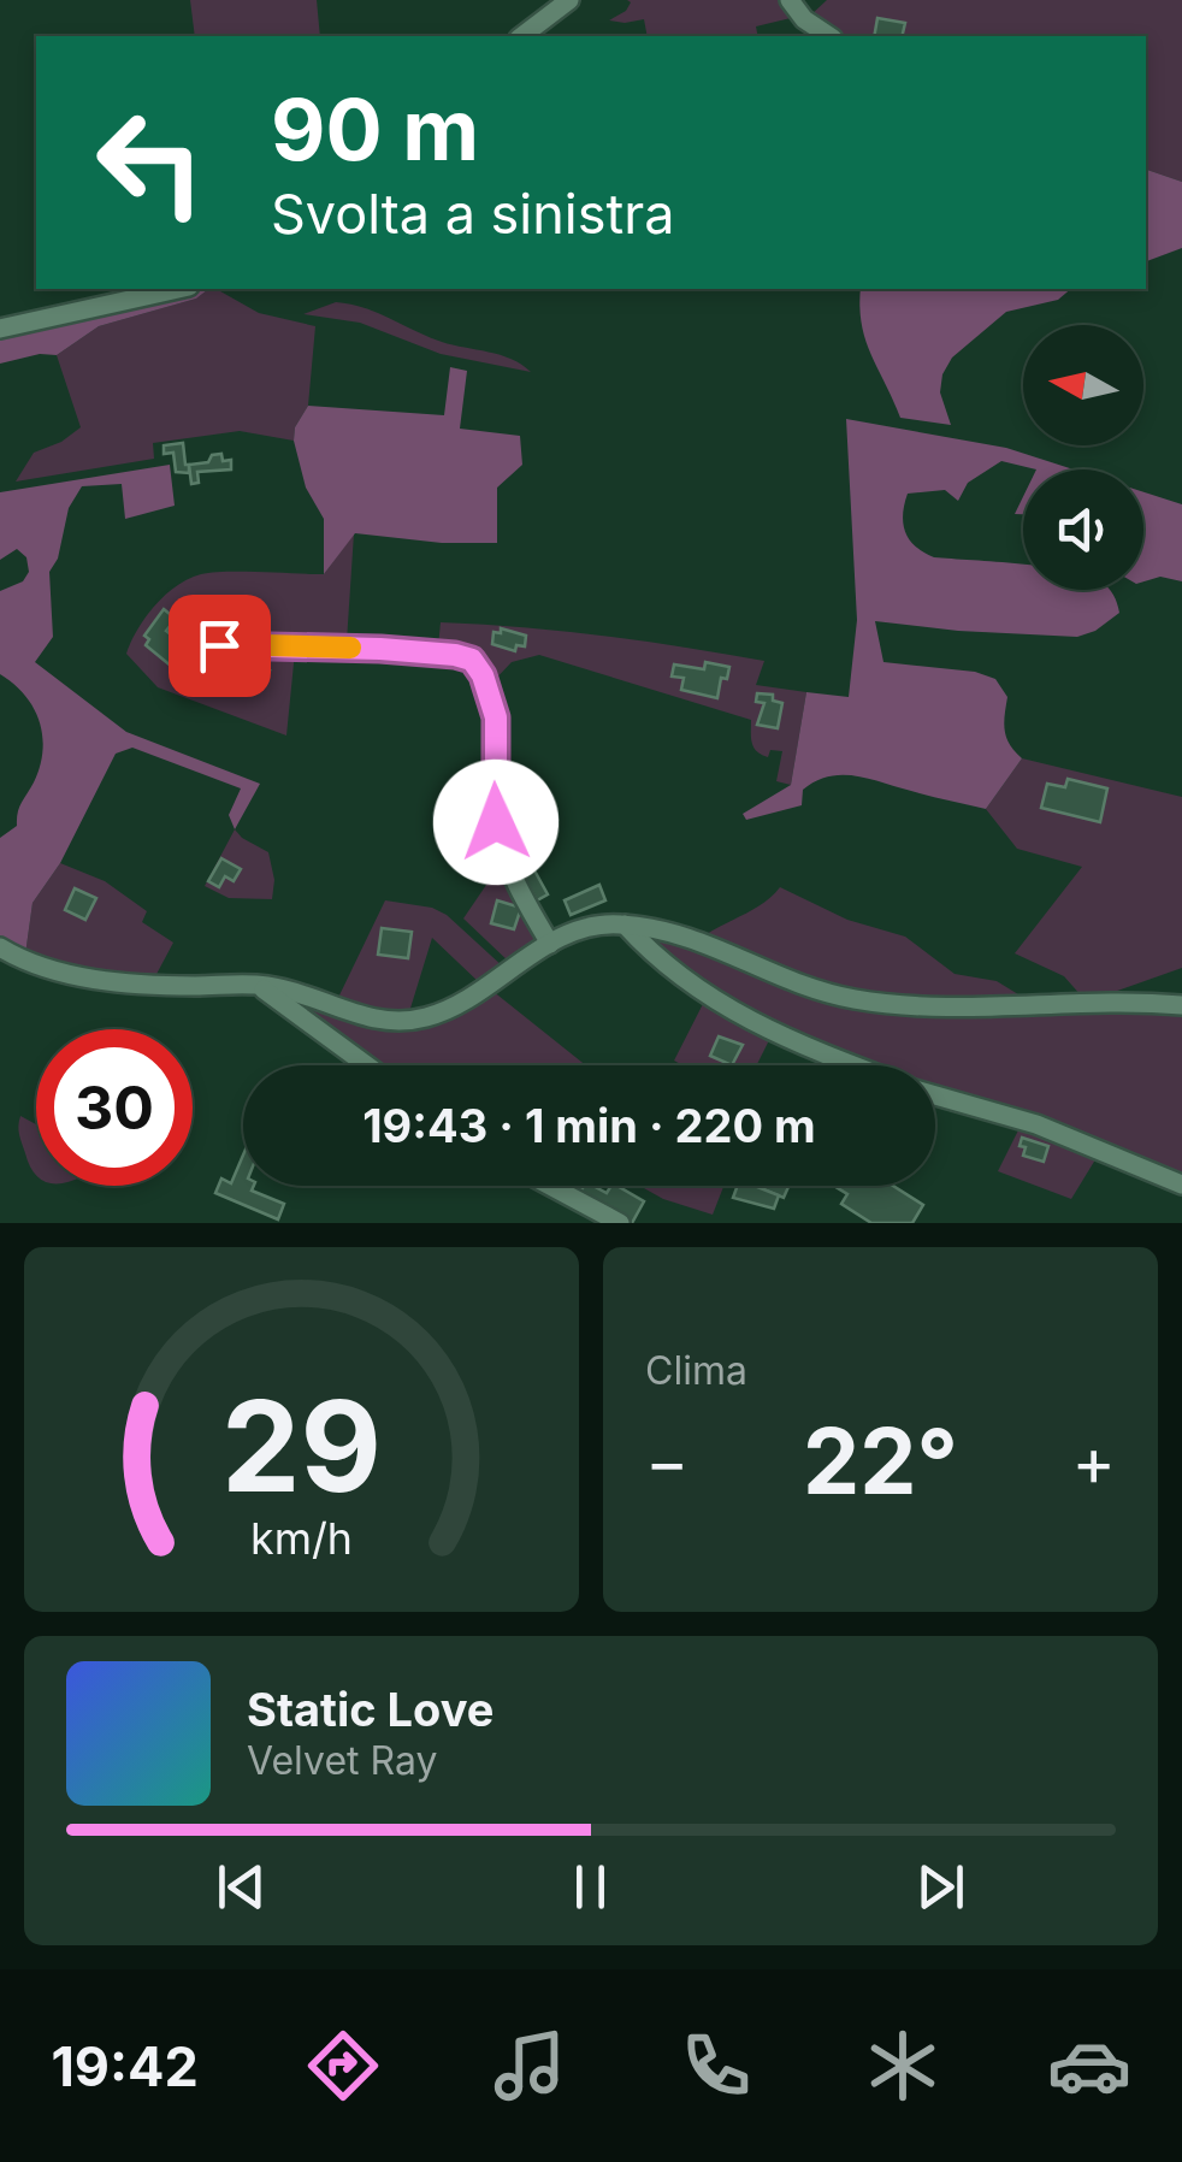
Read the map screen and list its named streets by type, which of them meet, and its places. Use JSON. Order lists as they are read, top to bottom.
{
  "north": "left",
  "page": {
    "turn": ["90 m", "Svolta a sinistra"],
    "limit": "30",
    "trip": "19:43 · 1 min · 220 m",
    "tile": "Clima",
    "heat": ["−", "22°", "+"],
    "song": ["Static Love", "Velvet Ray"],
    "tabs": "19:42",
    "gauge": ["29", "km/h"]
  }
}
